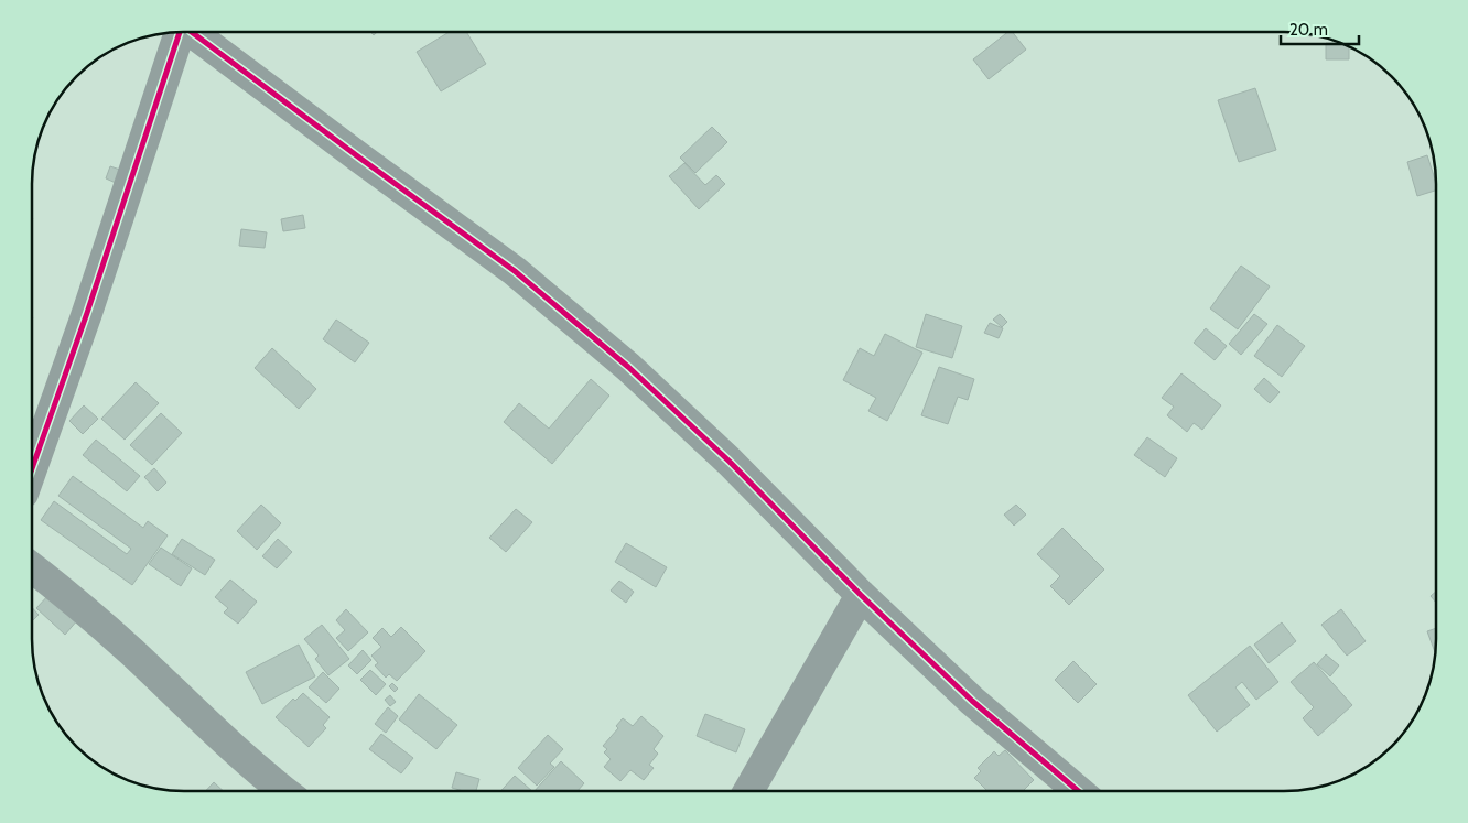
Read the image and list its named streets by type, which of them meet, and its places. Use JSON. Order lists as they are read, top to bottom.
{
  "scale_bar": "20 m"
}
